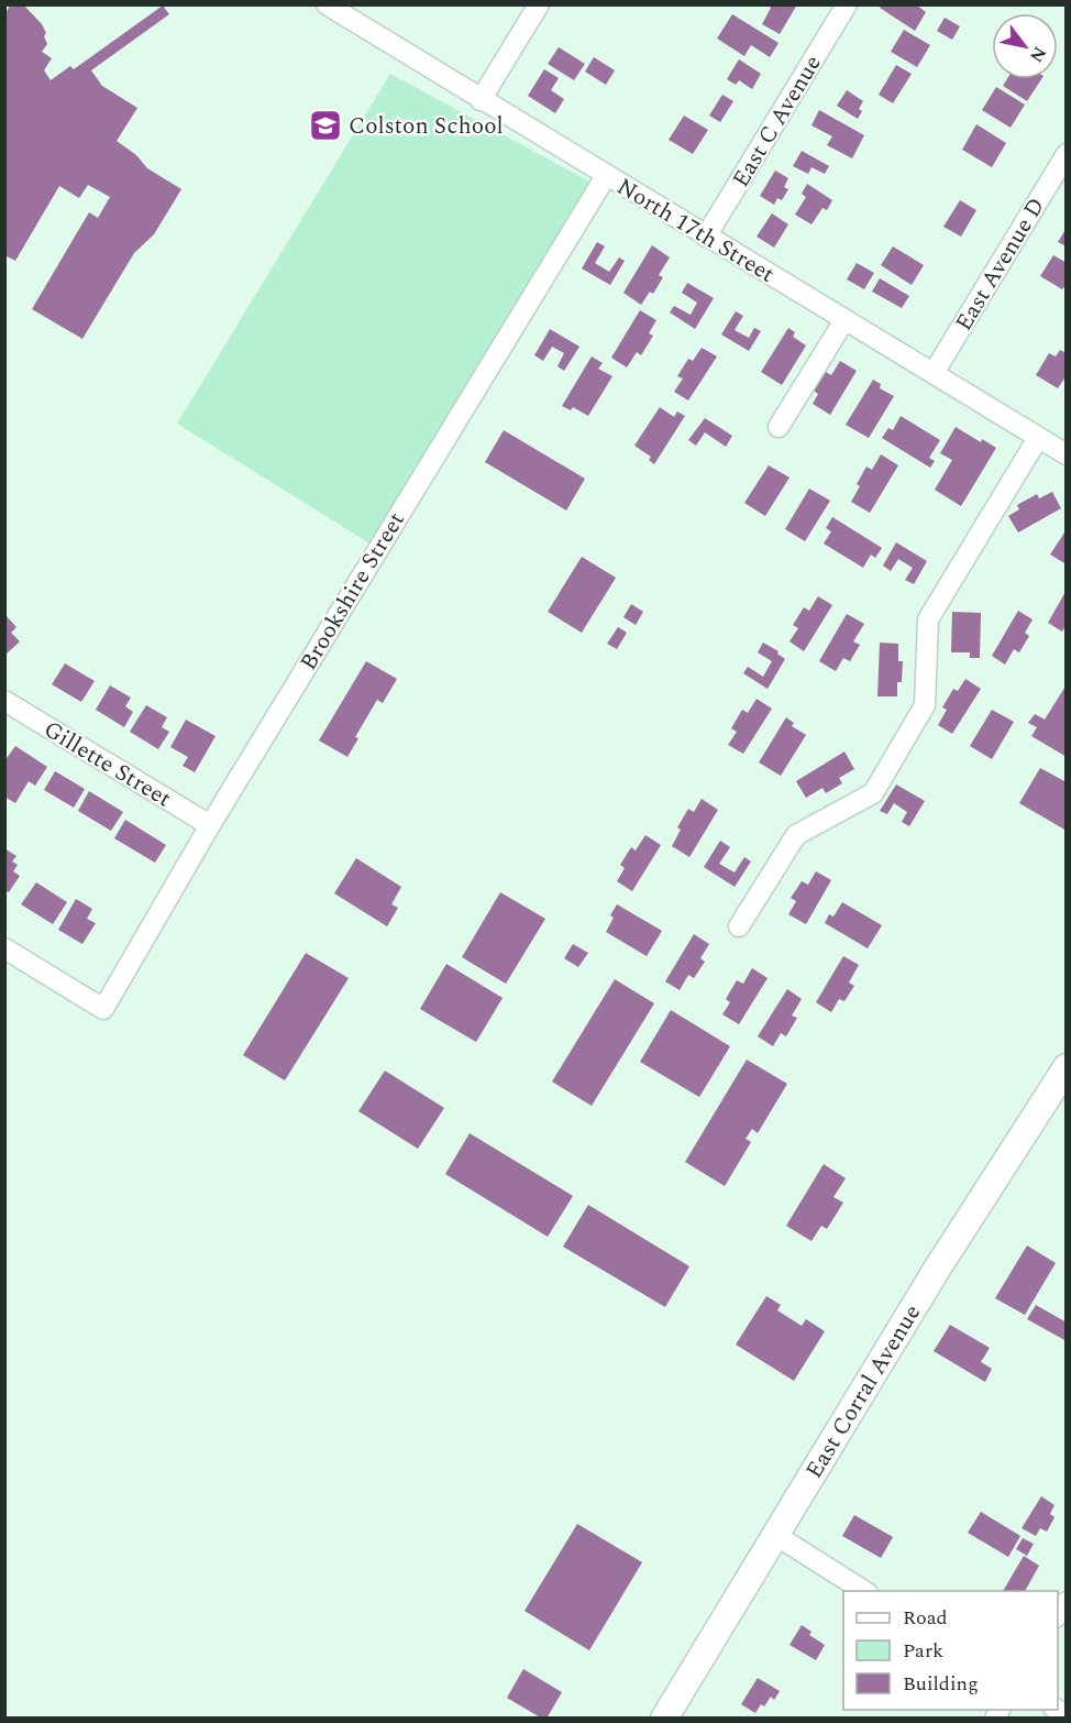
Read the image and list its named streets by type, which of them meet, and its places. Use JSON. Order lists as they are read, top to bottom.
{
  "streets": {
    "main road": ["East Corral Avenue"],
    "street": [
      "East C Avenue",
      "North 17th Street",
      "East Avenue D",
      "Brookshire Street",
      "Gillette Street"
    ]
  },
  "crossings": [
    ["East C Avenue", "North 17th Street"],
    ["North 17th Street", "East Avenue D"],
    ["North 17th Street", "Brookshire Street"],
    ["Brookshire Street", "Gillette Street"]
  ],
  "places": {
    "school or university": ["Colston School"]
  },
  "legend": ["Road", "Park", "Building"],
  "north": "bottom right"
}
